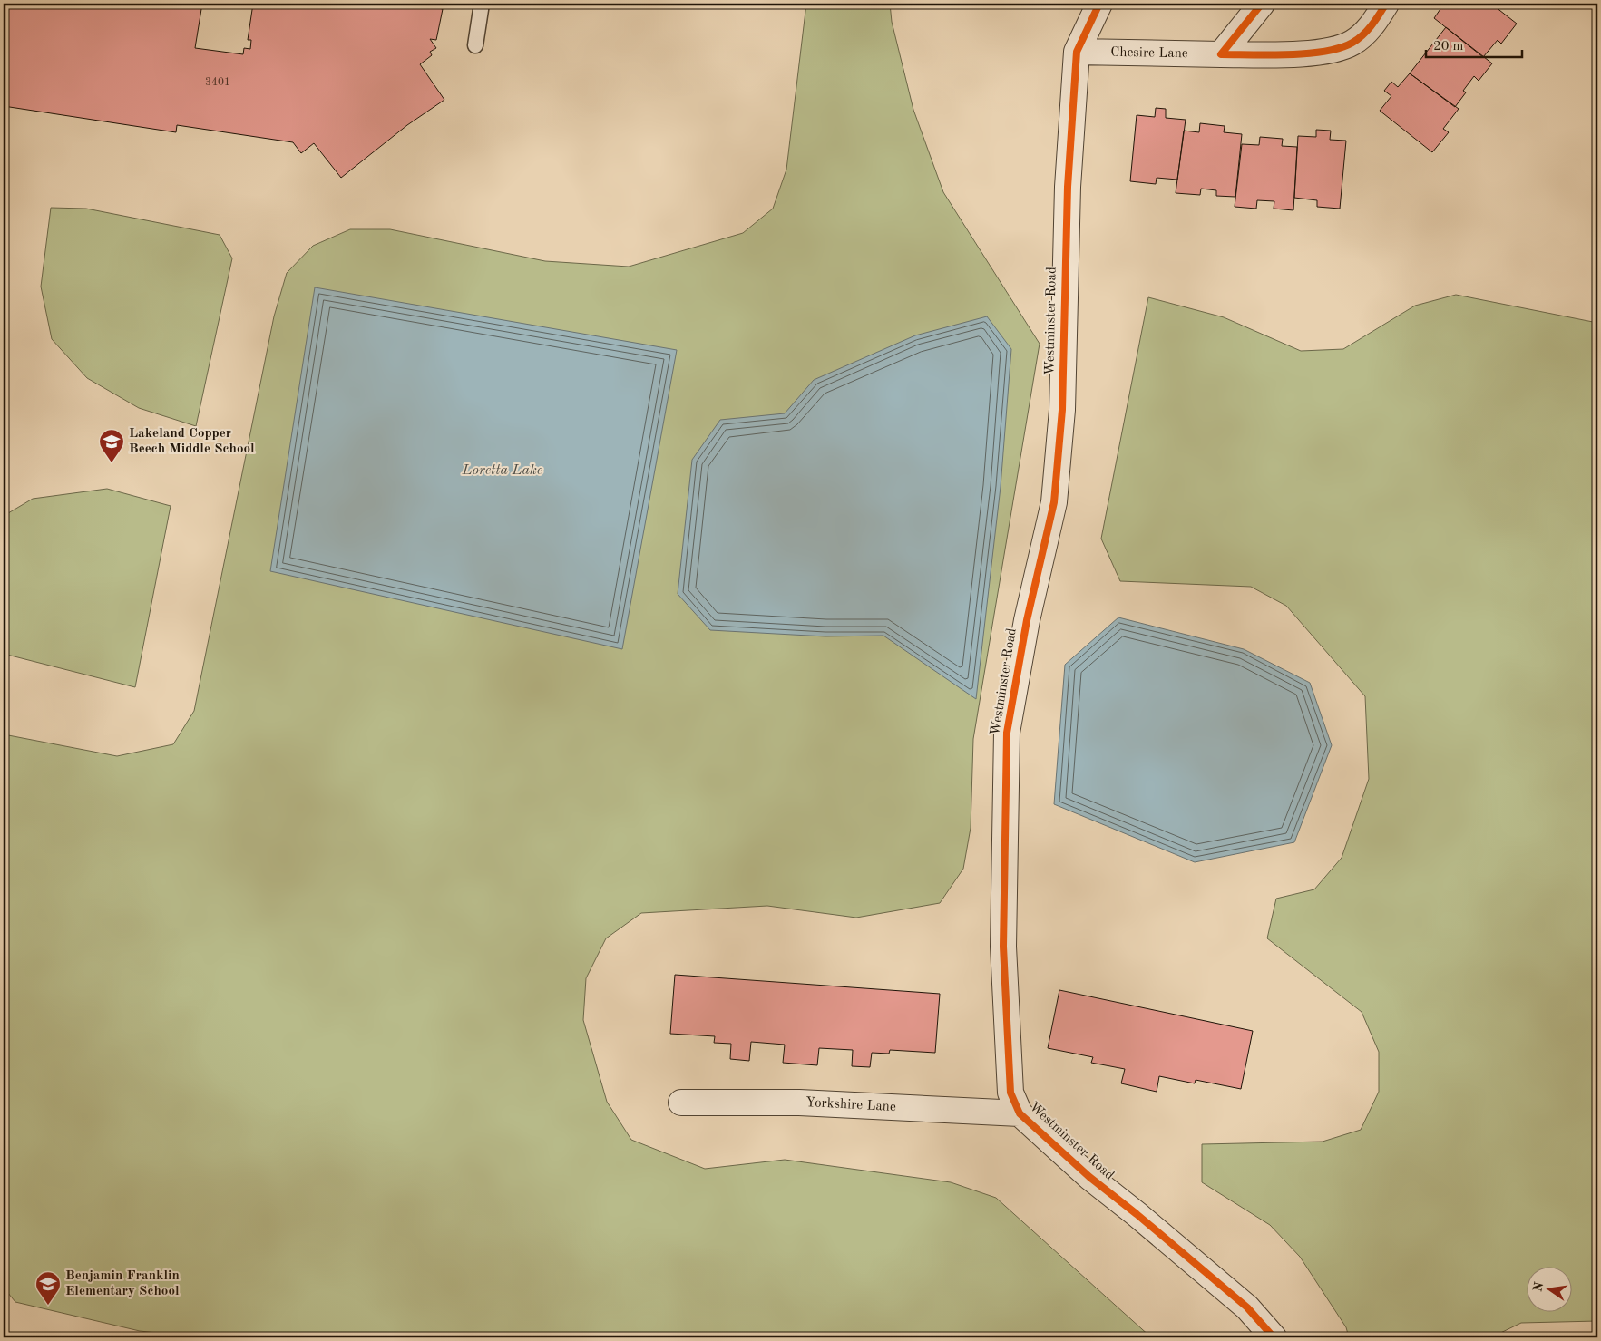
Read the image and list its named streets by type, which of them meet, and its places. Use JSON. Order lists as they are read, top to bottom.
{
  "streets": {
    "street": ["Chesire Lane", "Westminster Road", "Yorkshire Lane"]
  },
  "crossings": [
    ["Chesire Lane", "Westminster Road"],
    ["Westminster Road", "Yorkshire Lane"]
  ],
  "water": ["Loretta Lake"],
  "places": {
    "school or university": ["Lakeland Copper Beech Middle School", "Benjamin Franklin Elementary School"]
  },
  "house_numbers": ["3401"],
  "scale_bar": "20 m",
  "north": "left"
}
